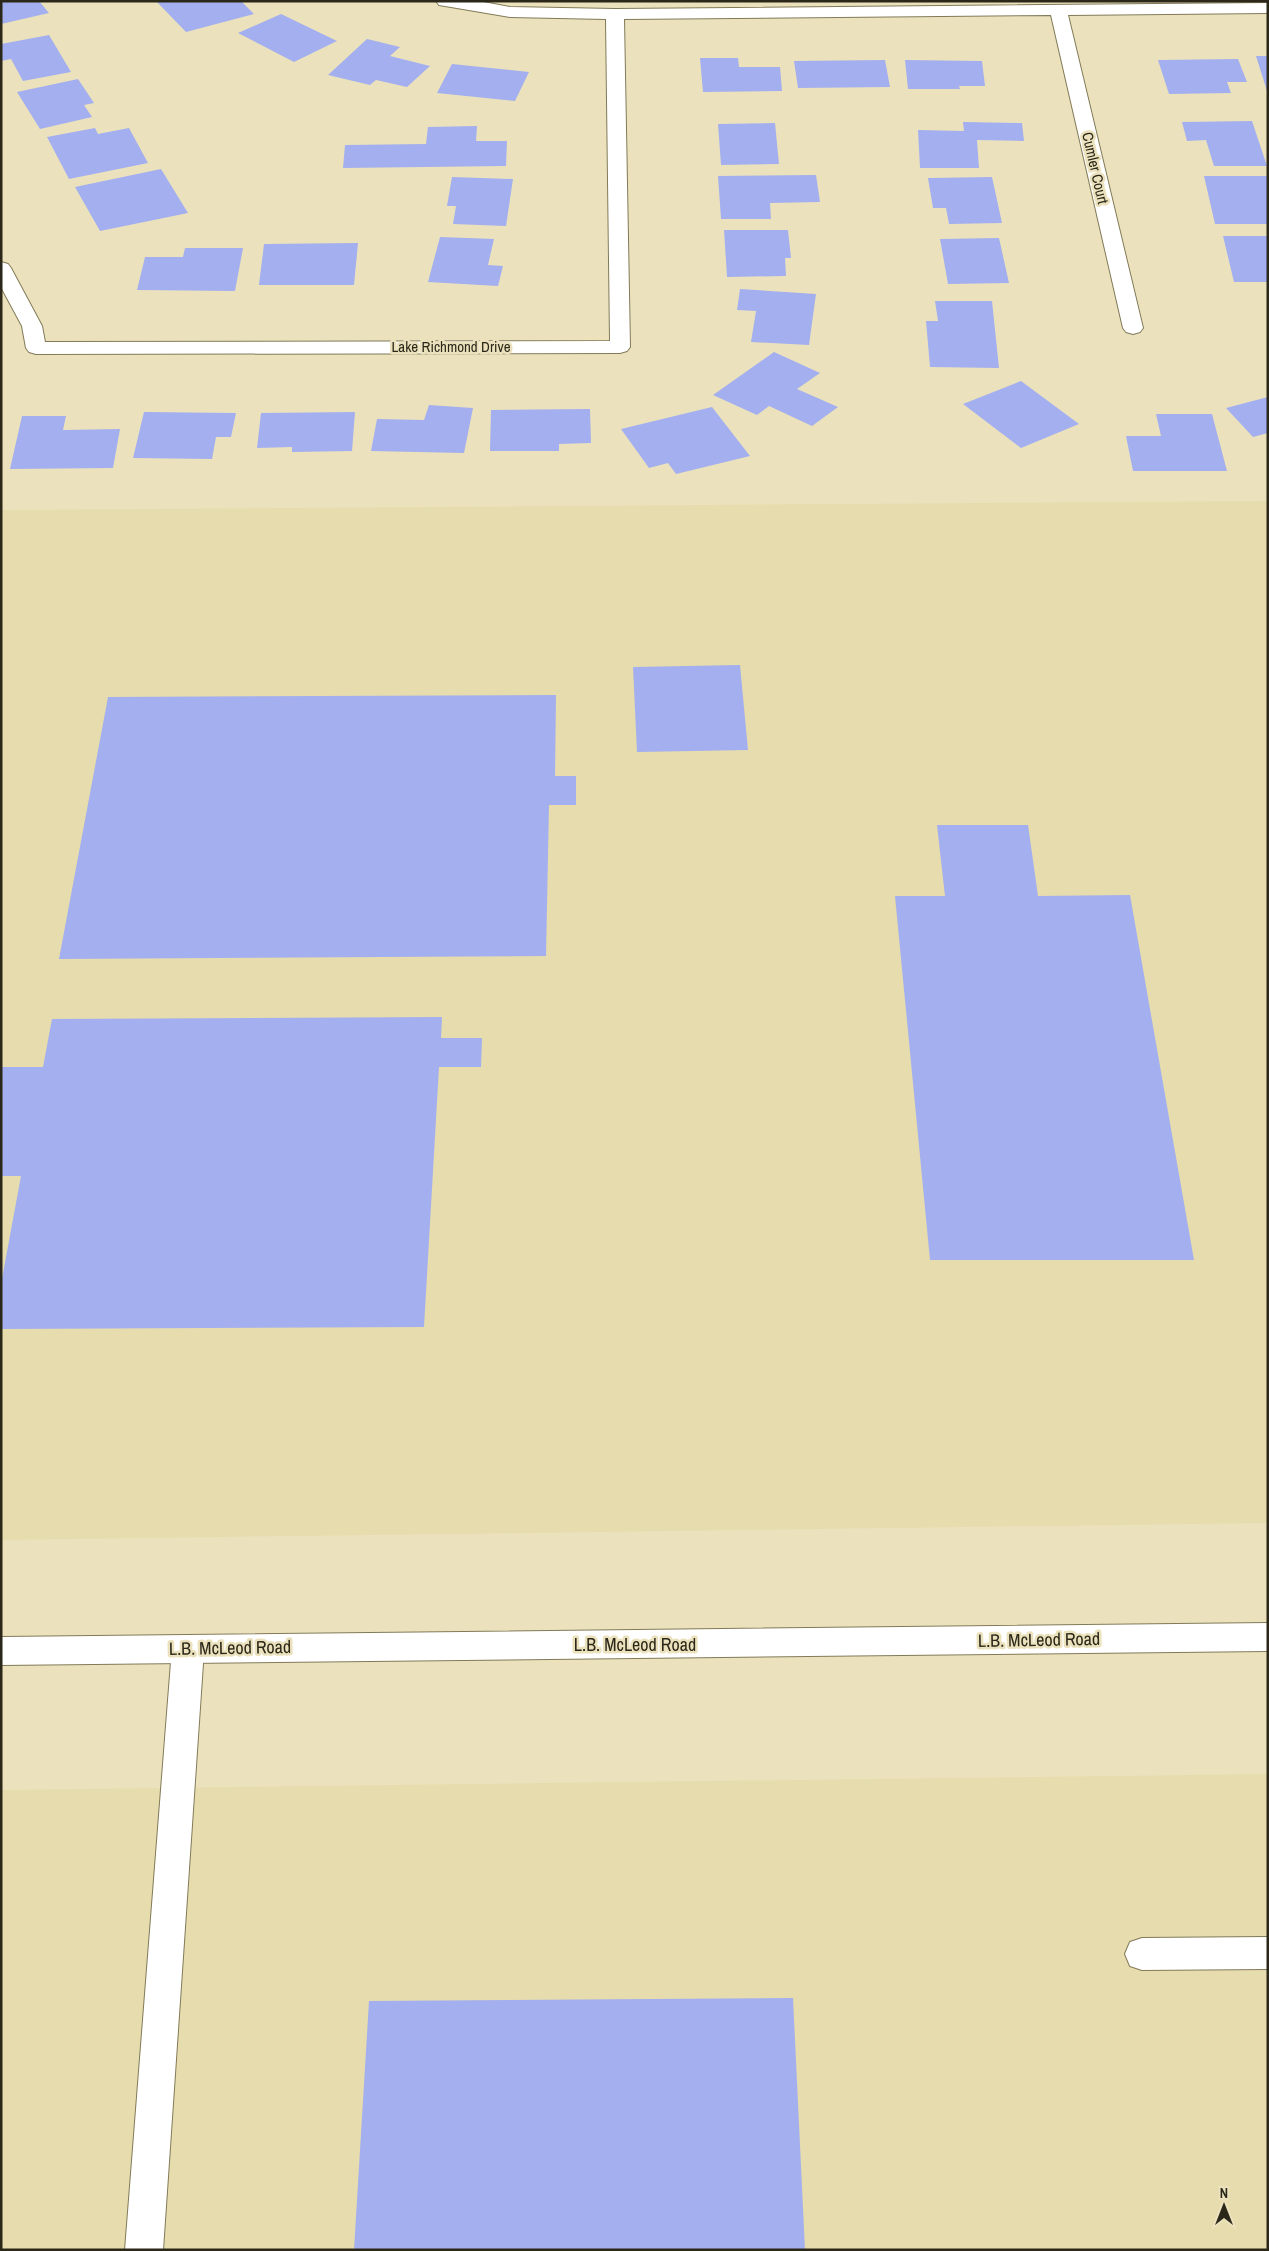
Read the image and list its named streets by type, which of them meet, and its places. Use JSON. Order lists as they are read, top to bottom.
{
  "streets": {
    "street": ["Cumler Court", "Lake Richmond Drive", "L.B. McLeod Road"]
  },
  "north": "top"
}
